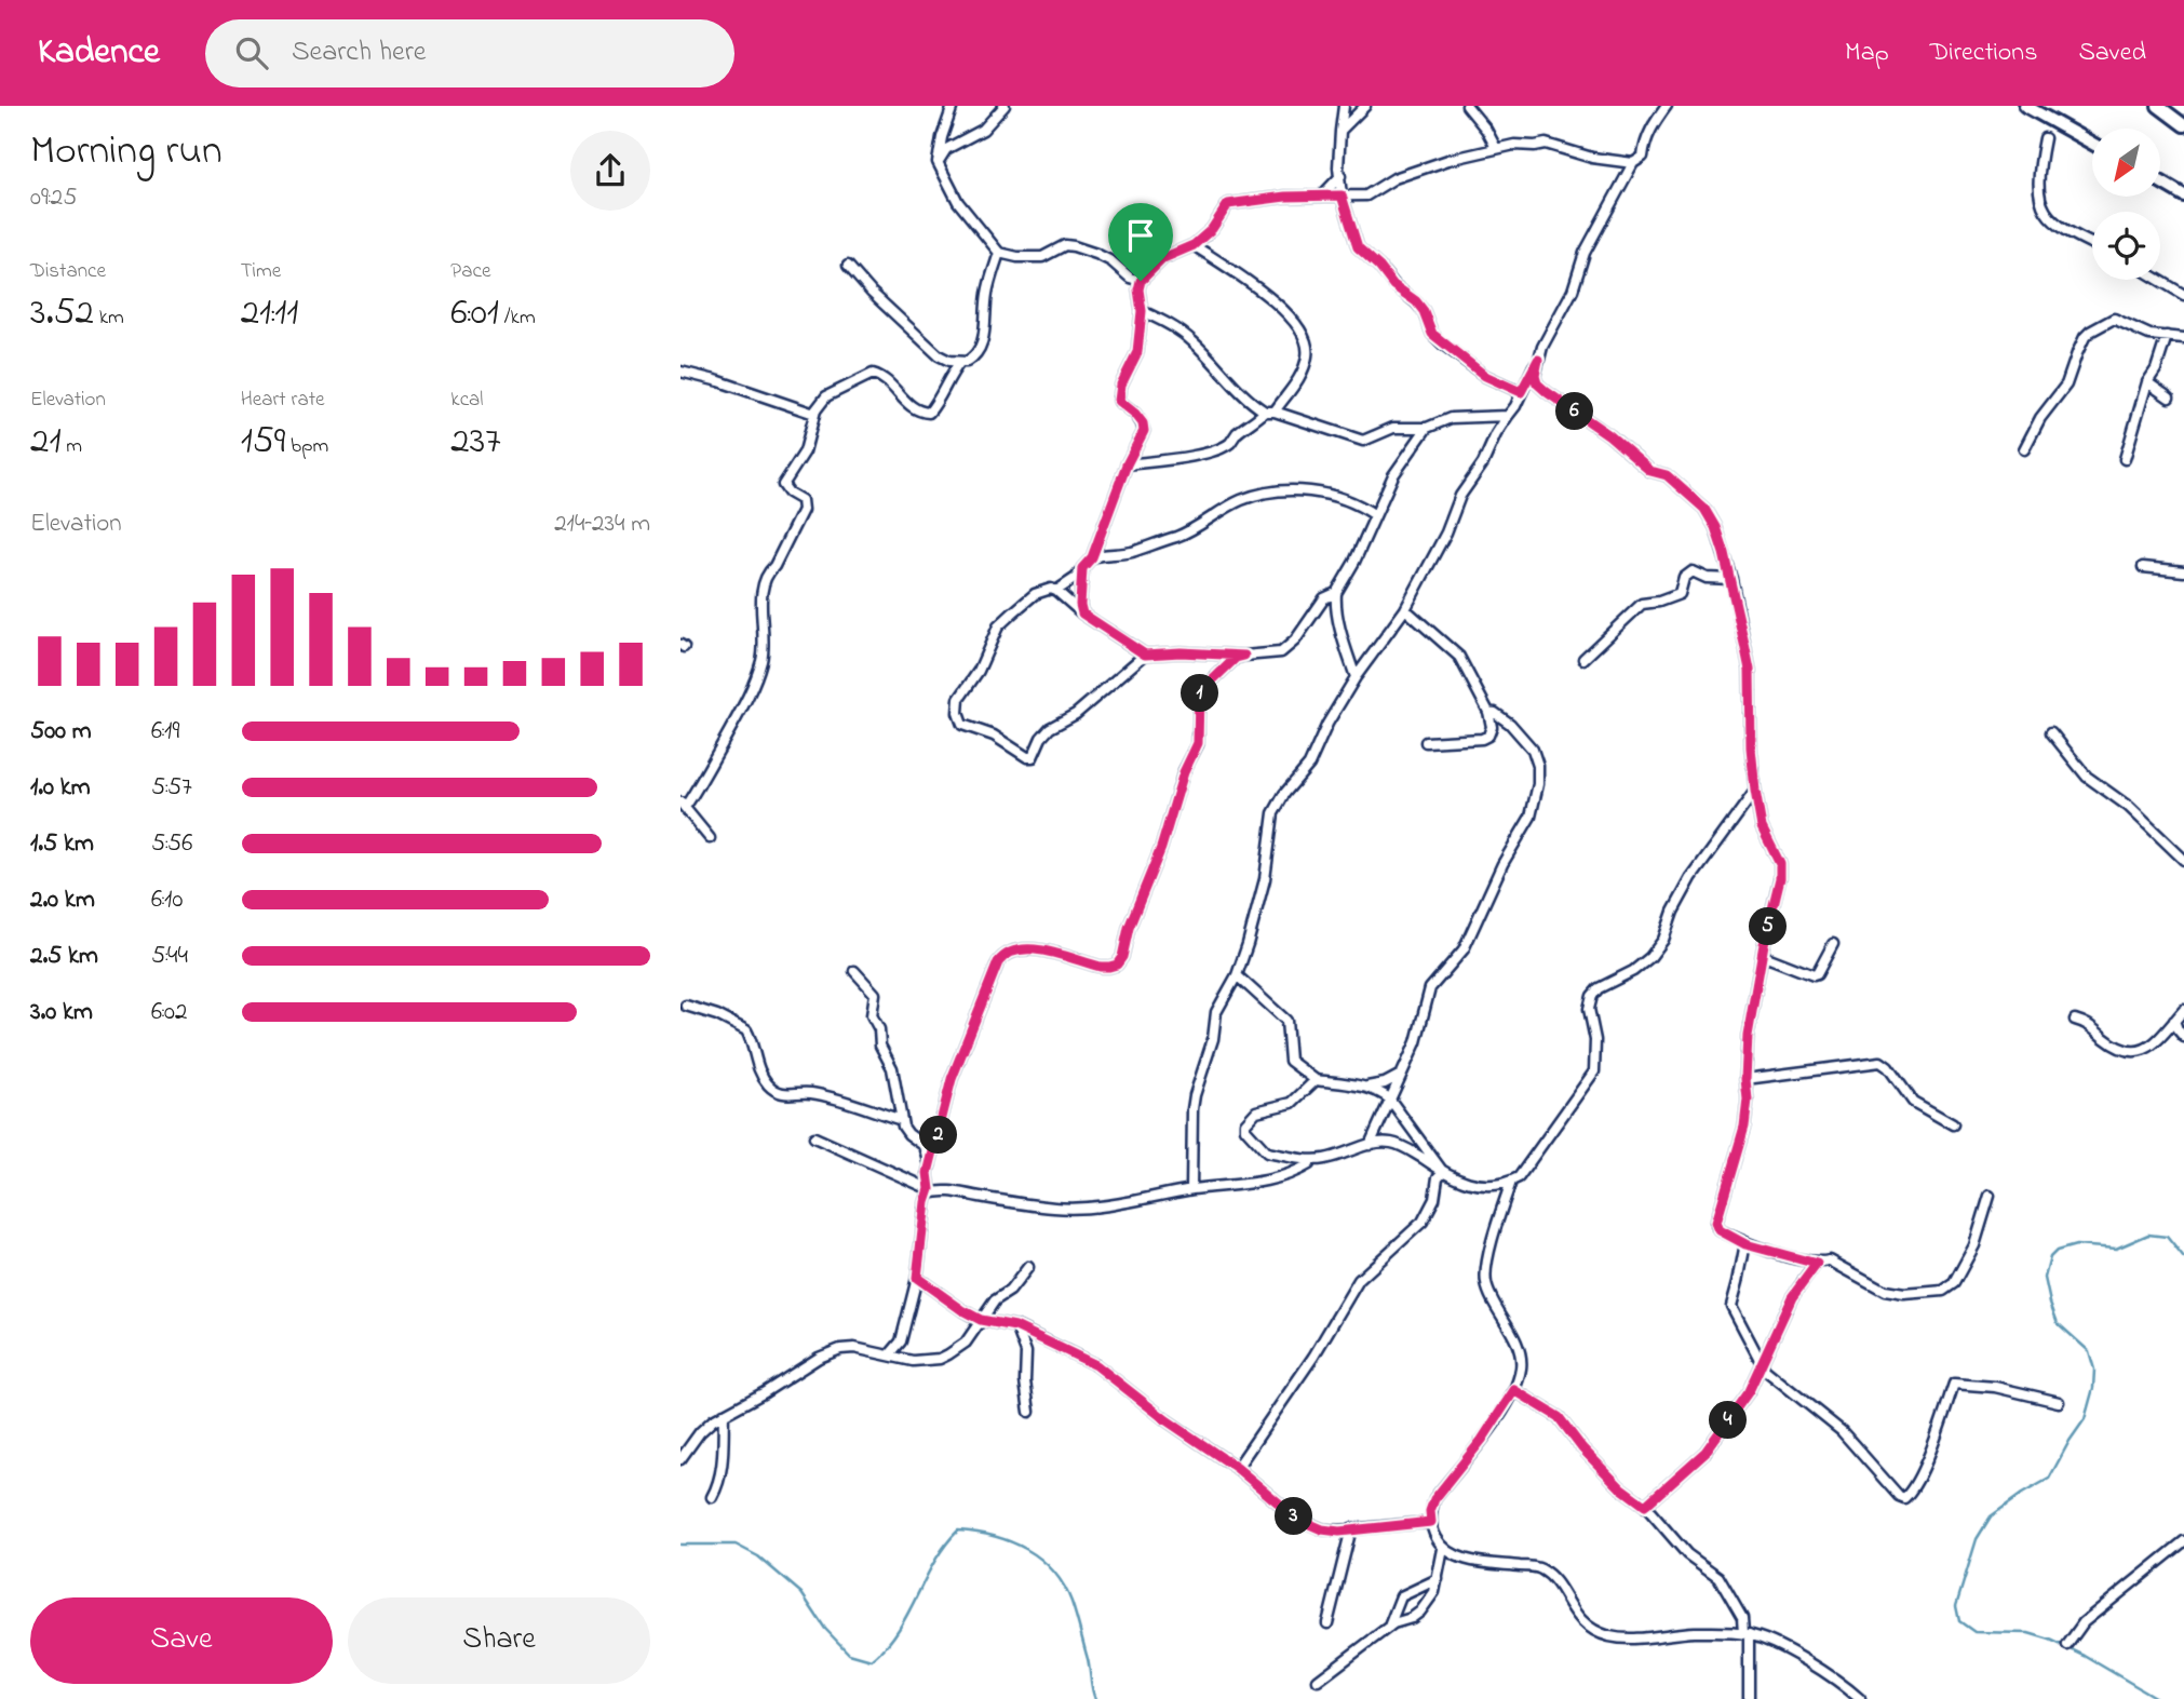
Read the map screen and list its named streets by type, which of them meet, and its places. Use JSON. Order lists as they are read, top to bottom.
{
  "north": "bottom left",
  "page": {
    "header": "Kadence",
    "search": "Search here",
    "nav": ["Map", "Directions", "Saved"],
    "heading": ["Morning run", "09:25"],
    "stats": [
      ["Distance", "3.52 km"],
      ["Time", "21:11"],
      ["Pace", "6:01 /km"],
      ["Elevation", "21 m"],
      ["Heart rate", "159 bpm"],
      ["kcal", "237"]
    ],
    "pins": [
      "6",
      "1",
      "5",
      "2",
      "4",
      "3"
    ],
    "chart": ["Elevation", "214–234 m"],
    "list": [
      {
        "name": "500 m",
        "note": "6:19"
      },
      {
        "name": "1.0 km",
        "note": "5:57"
      },
      {
        "name": "1.5 km",
        "note": "5:56"
      },
      {
        "name": "2.0 km",
        "note": "6:10"
      },
      {
        "name": "2.5 km",
        "note": "5:44"
      },
      {
        "name": "3.0 km",
        "note": "6:02"
      }
    ],
    "buttons": ["Save", "Share"]
  }
}
